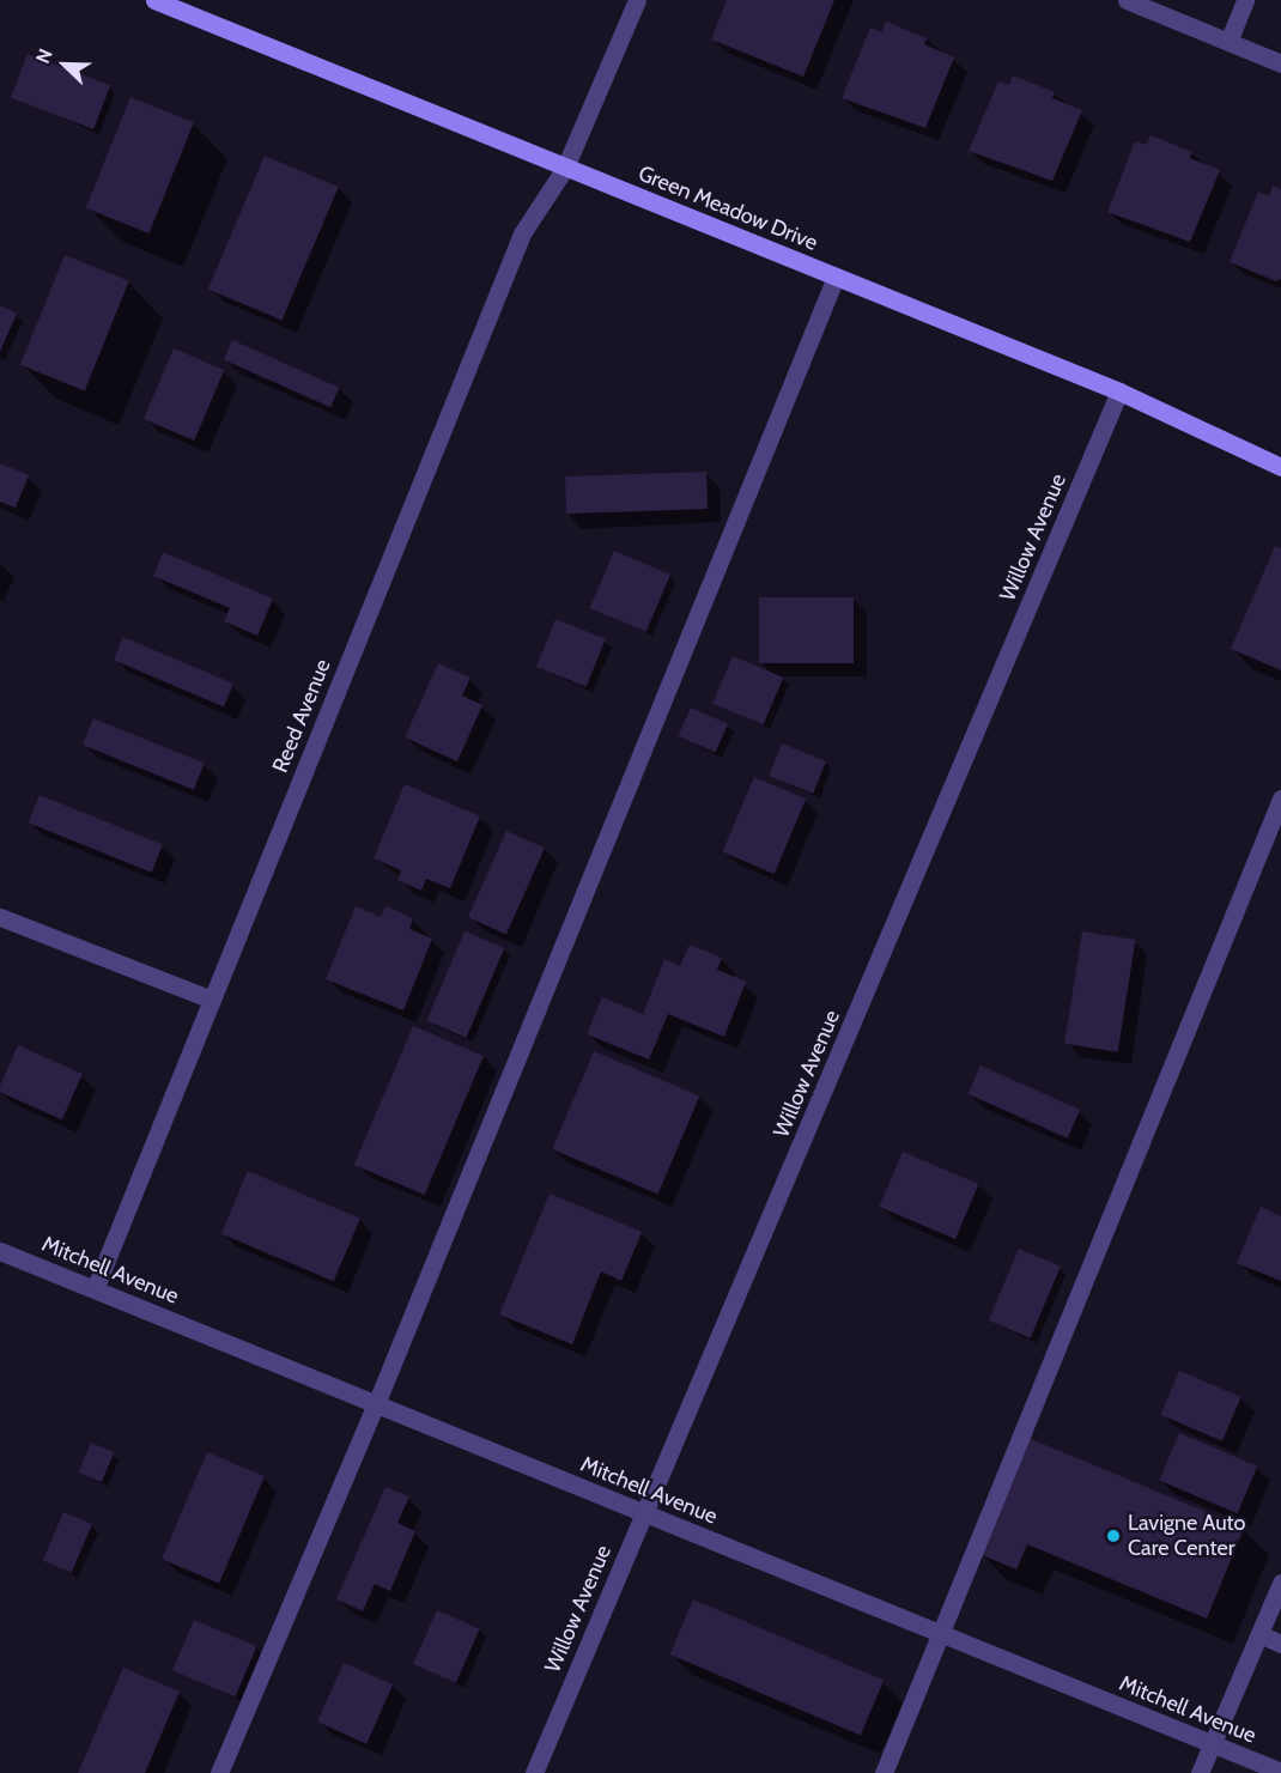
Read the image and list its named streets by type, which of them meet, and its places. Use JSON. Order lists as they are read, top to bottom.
{
  "streets": {
    "main road": ["Green Meadow Drive"],
    "street": ["Willow Avenue", "Reed Avenue", "Mitchell Avenue"]
  },
  "crossings": [
    ["Green Meadow Drive", "Willow Avenue"],
    ["Green Meadow Drive", "Reed Avenue"],
    ["Willow Avenue", "Mitchell Avenue"],
    ["Reed Avenue", "Mitchell Avenue"]
  ],
  "places": ["Lavigne Auto Care Center"],
  "north": "top left"
}
